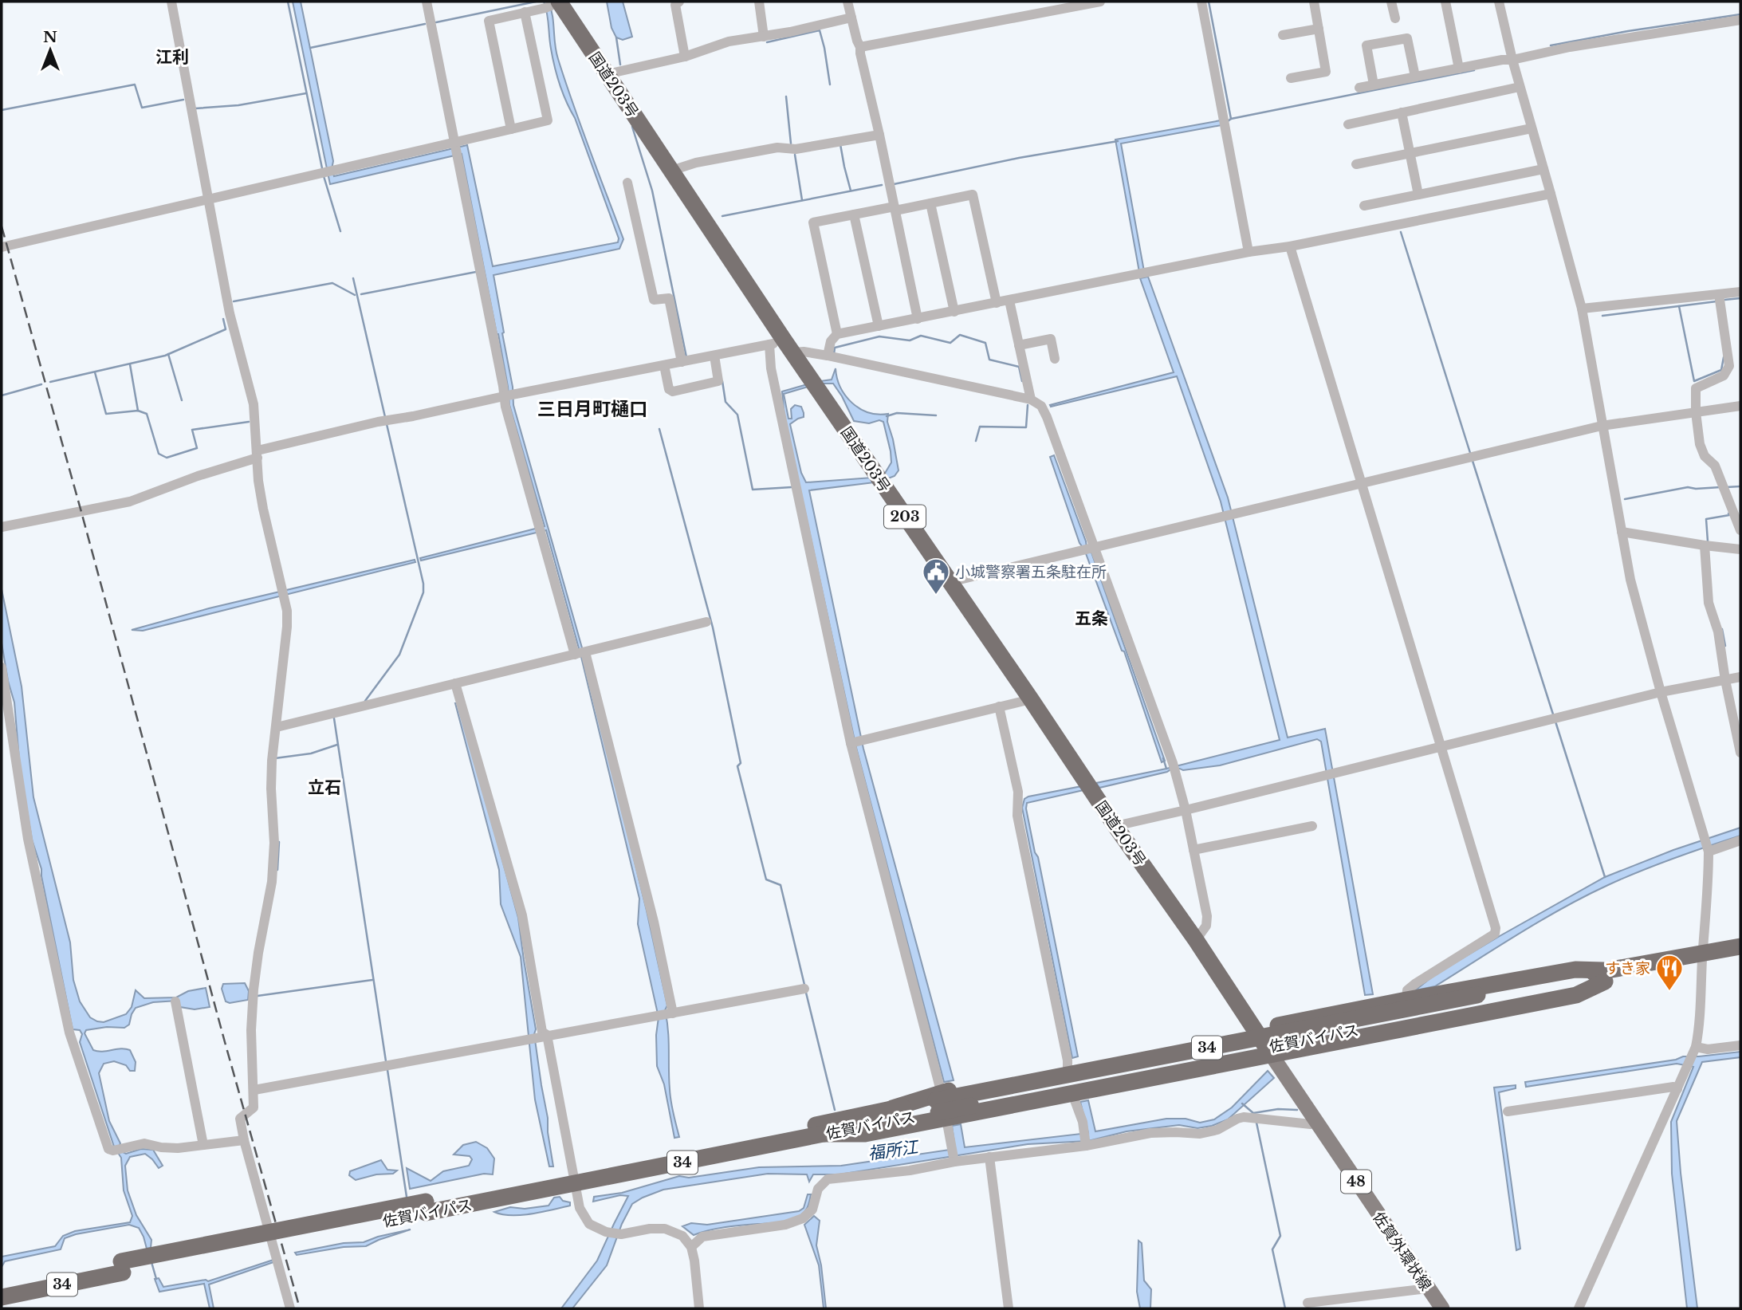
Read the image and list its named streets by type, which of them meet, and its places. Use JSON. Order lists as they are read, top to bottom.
{
  "streets": {
    "highway": [
      "国道203号",
      "203",
      "佐賀バイパス",
      "34"
    ],
    "main road": ["48", "佐賀外環状線"]
  },
  "crossings": [
    ["国道203号", "34"],
    ["国道203号", "佐賀外環状線"],
    ["佐賀バイパス", "34"],
    ["34", "佐賀外環状線"]
  ],
  "districts": [
    "江利",
    "三日月町樋口",
    "五条",
    "立石"
  ],
  "water": ["福所江"],
  "places": {
    "public building": ["小城警察署五条駐在所"],
    "restaurant": ["すき家"]
  },
  "north": "top"
}
